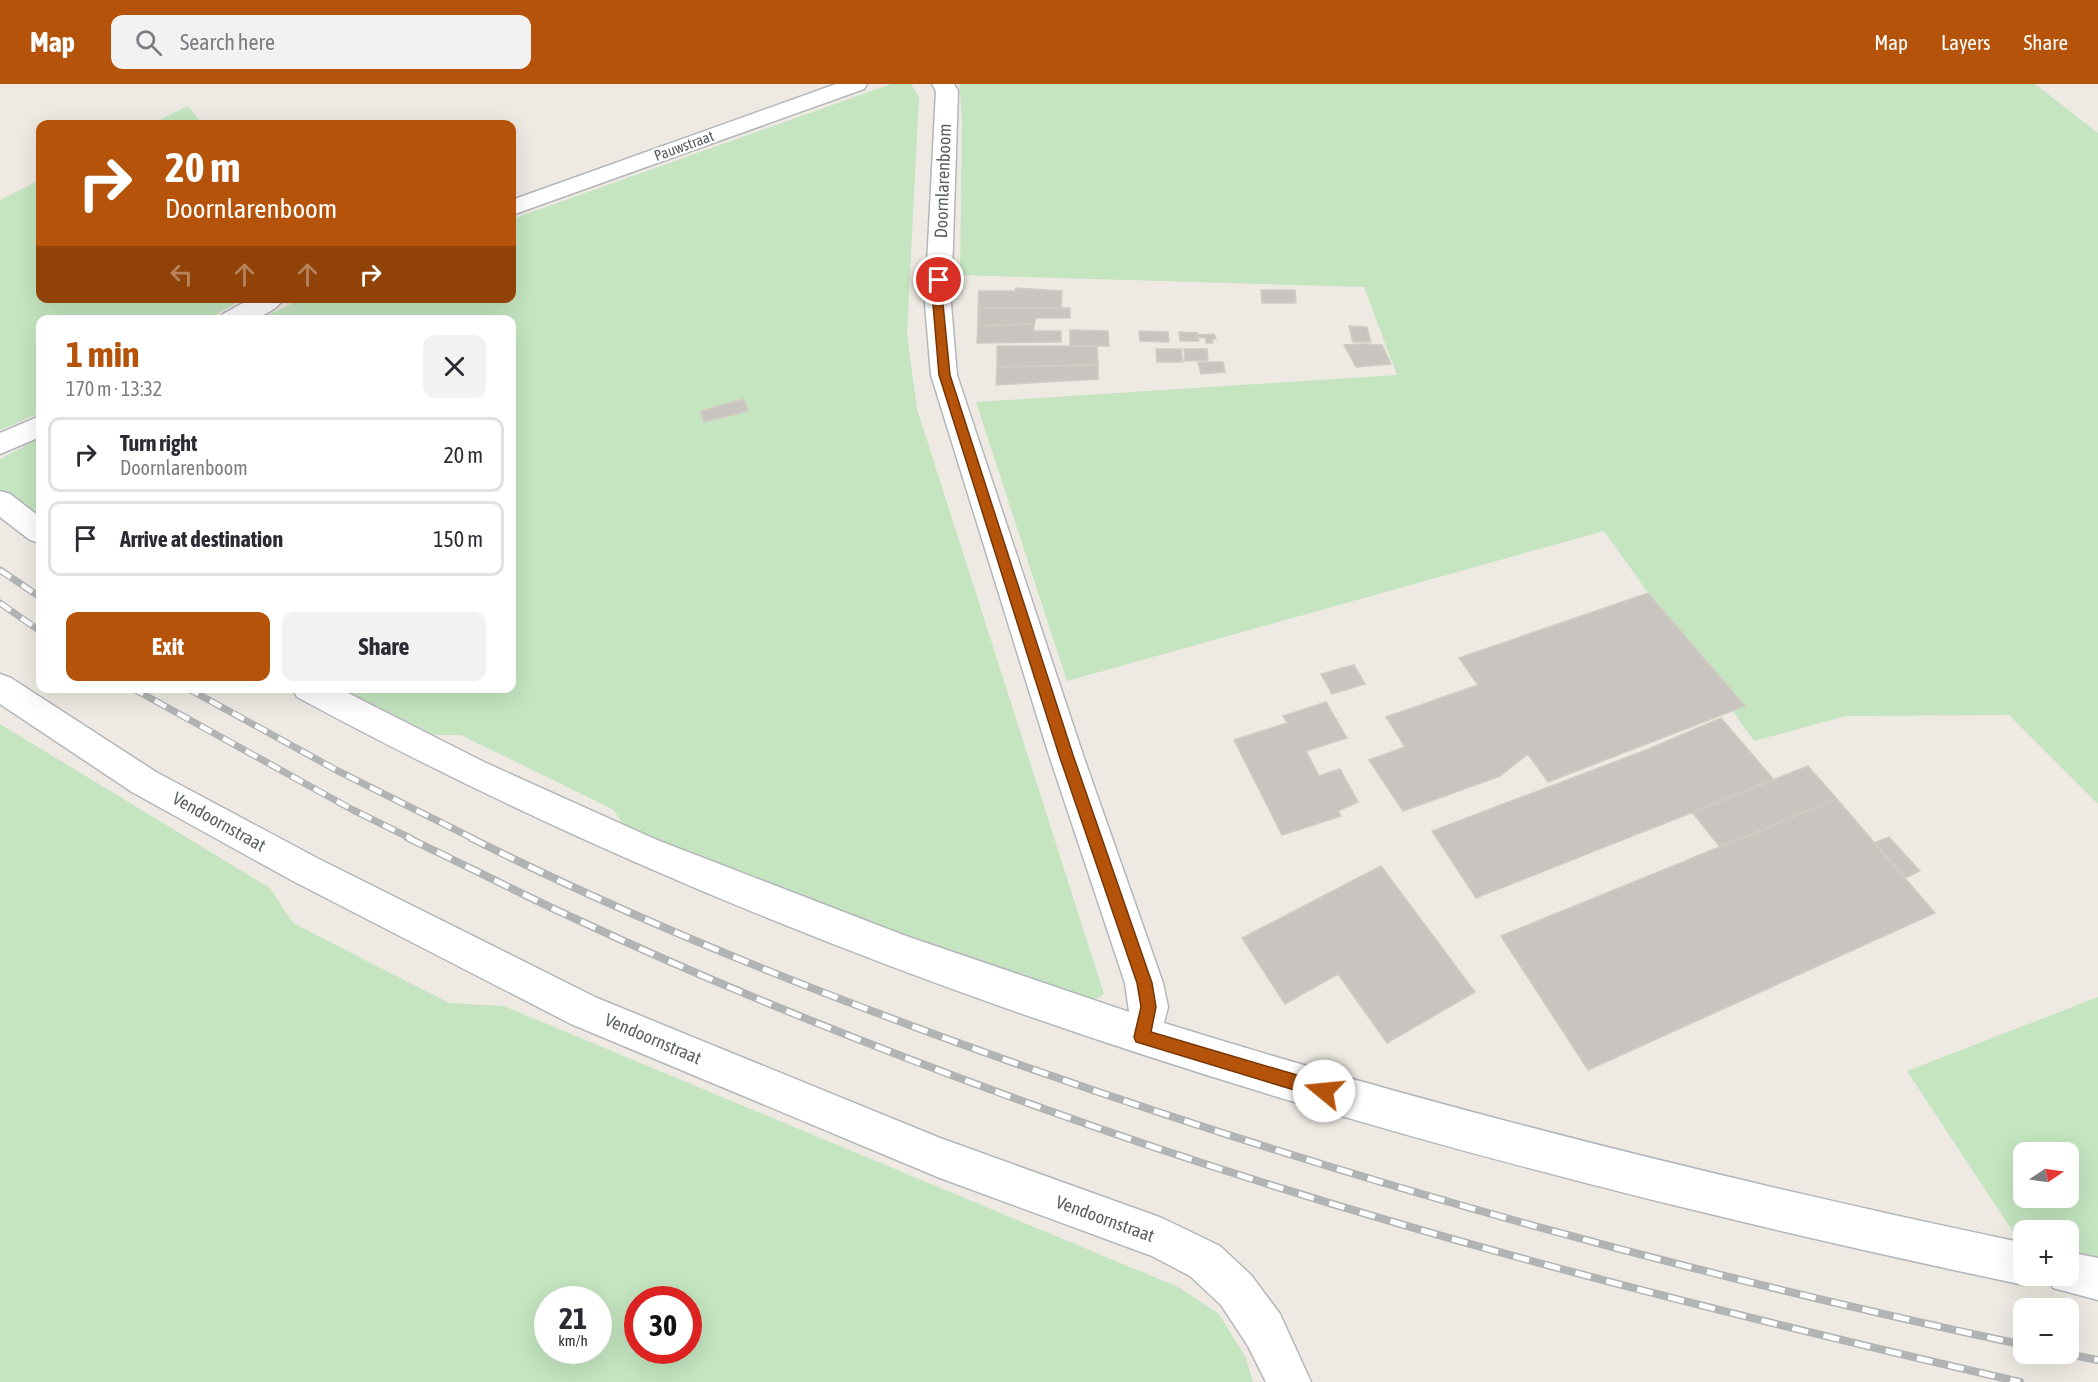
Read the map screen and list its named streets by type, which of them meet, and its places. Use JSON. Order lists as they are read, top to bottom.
{
  "streets": {
    "street": ["Pauwstraat", "Doornlarenboom", "Vendoornstraat"]
  },
  "north": "right",
  "page": {
    "header": "Map",
    "search": "Search here",
    "nav": ["Map", "Layers", "Share"],
    "turn": ["20 m", "Doornlarenboom"],
    "heading": ["1 min", "170 m · 13:32"],
    "list": [
      {
        "name": "Turn right",
        "note": "Doornlarenboom",
        "value": "20 m"
      },
      {
        "name": "Arrive at destination",
        "value": "150 m"
      }
    ],
    "buttons": ["Exit", "Share"],
    "map_buttons": ["+", "−"],
    "speed": "21 km/h",
    "limit": "30"
  }
}
